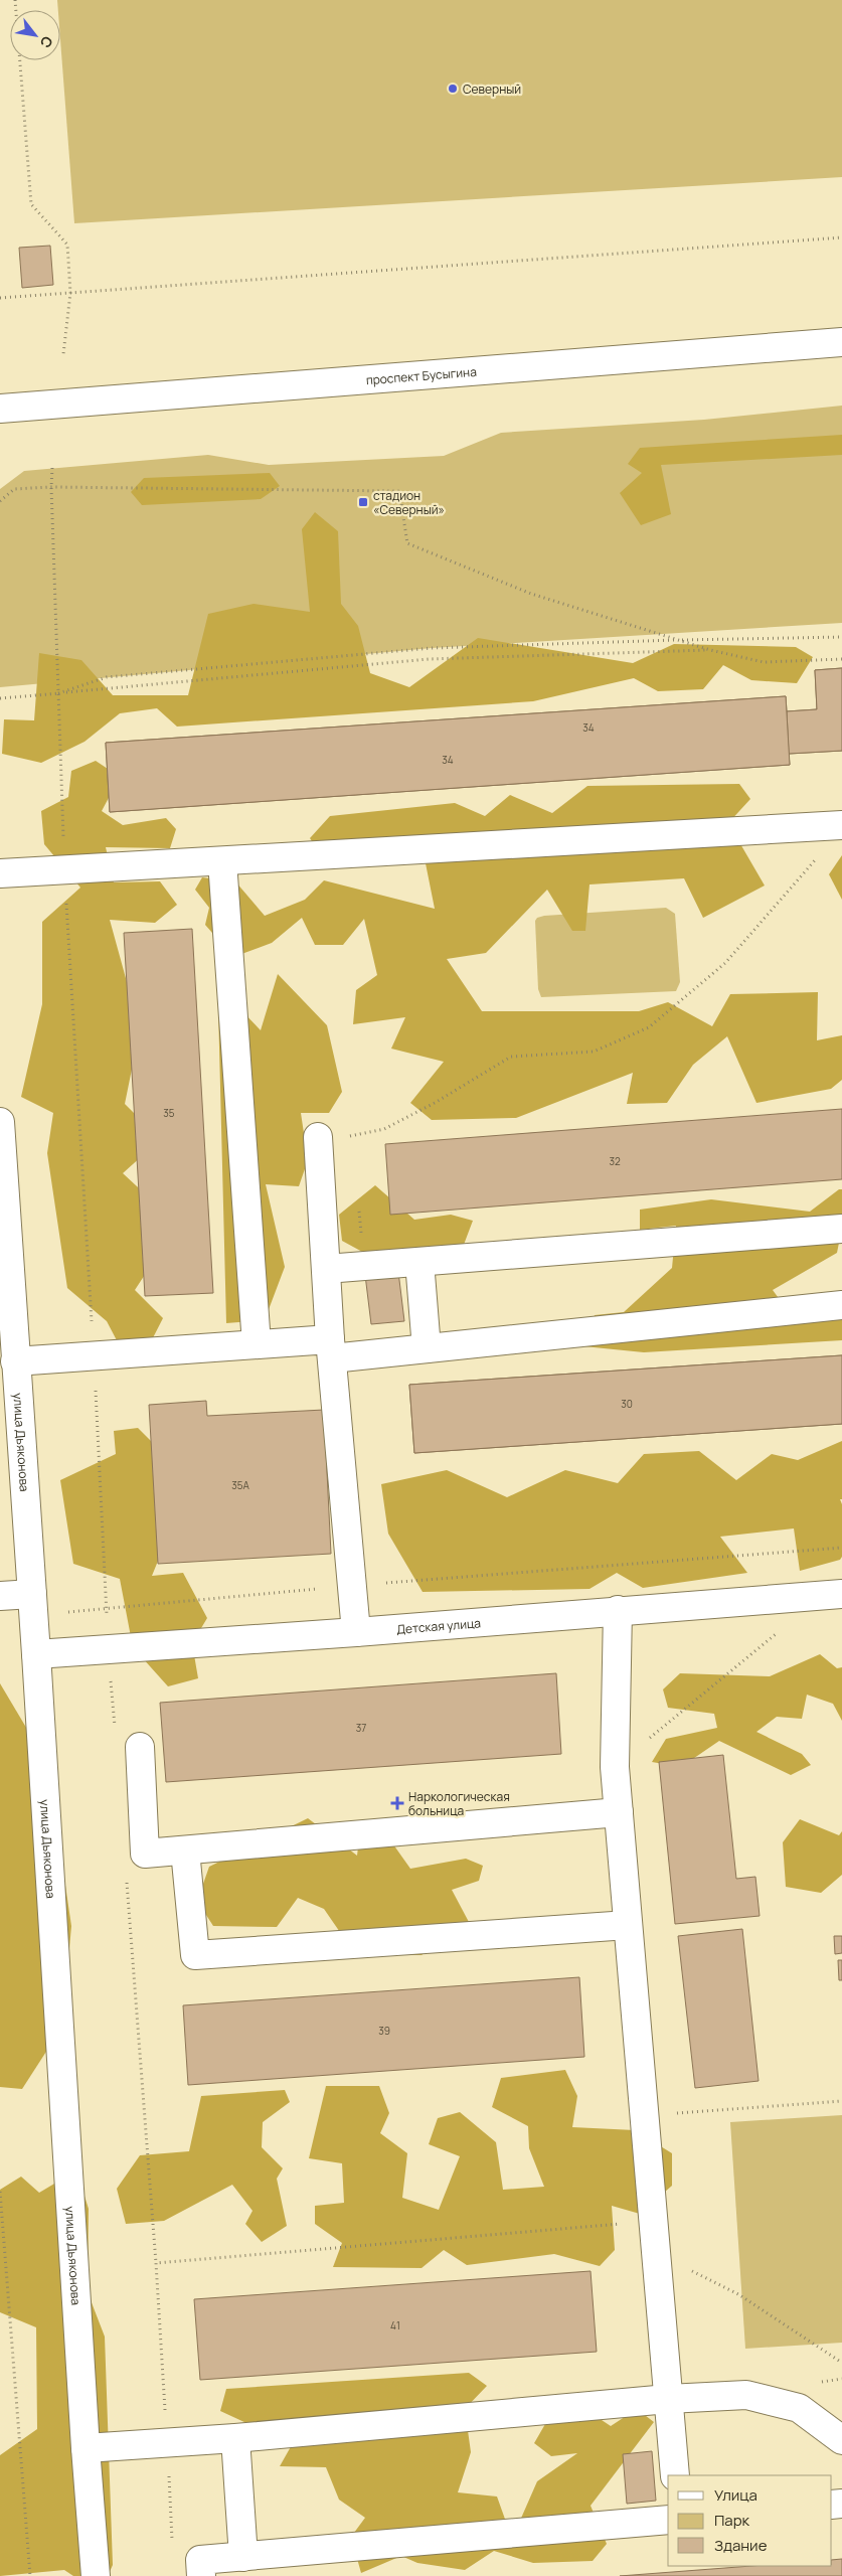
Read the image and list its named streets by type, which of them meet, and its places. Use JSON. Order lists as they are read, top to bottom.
{
  "streets": {
    "street": ["проспект Бусыгина", "улица Дьяконова", "Детская улица"]
  },
  "crossings": [
    ["улица Дьяконова", "Детская улица"]
  ],
  "places": {
    "other": ["Северный"],
    "transit": ["стадион «Северный»"],
    "health": ["Наркологическая больница"]
  },
  "house_numbers": [
    "34",
    "34",
    "35",
    "32",
    "30",
    "35А",
    "37",
    "39",
    "41"
  ],
  "legend": ["Улица", "Парк", "Здание"],
  "north": "bottom right"
}
